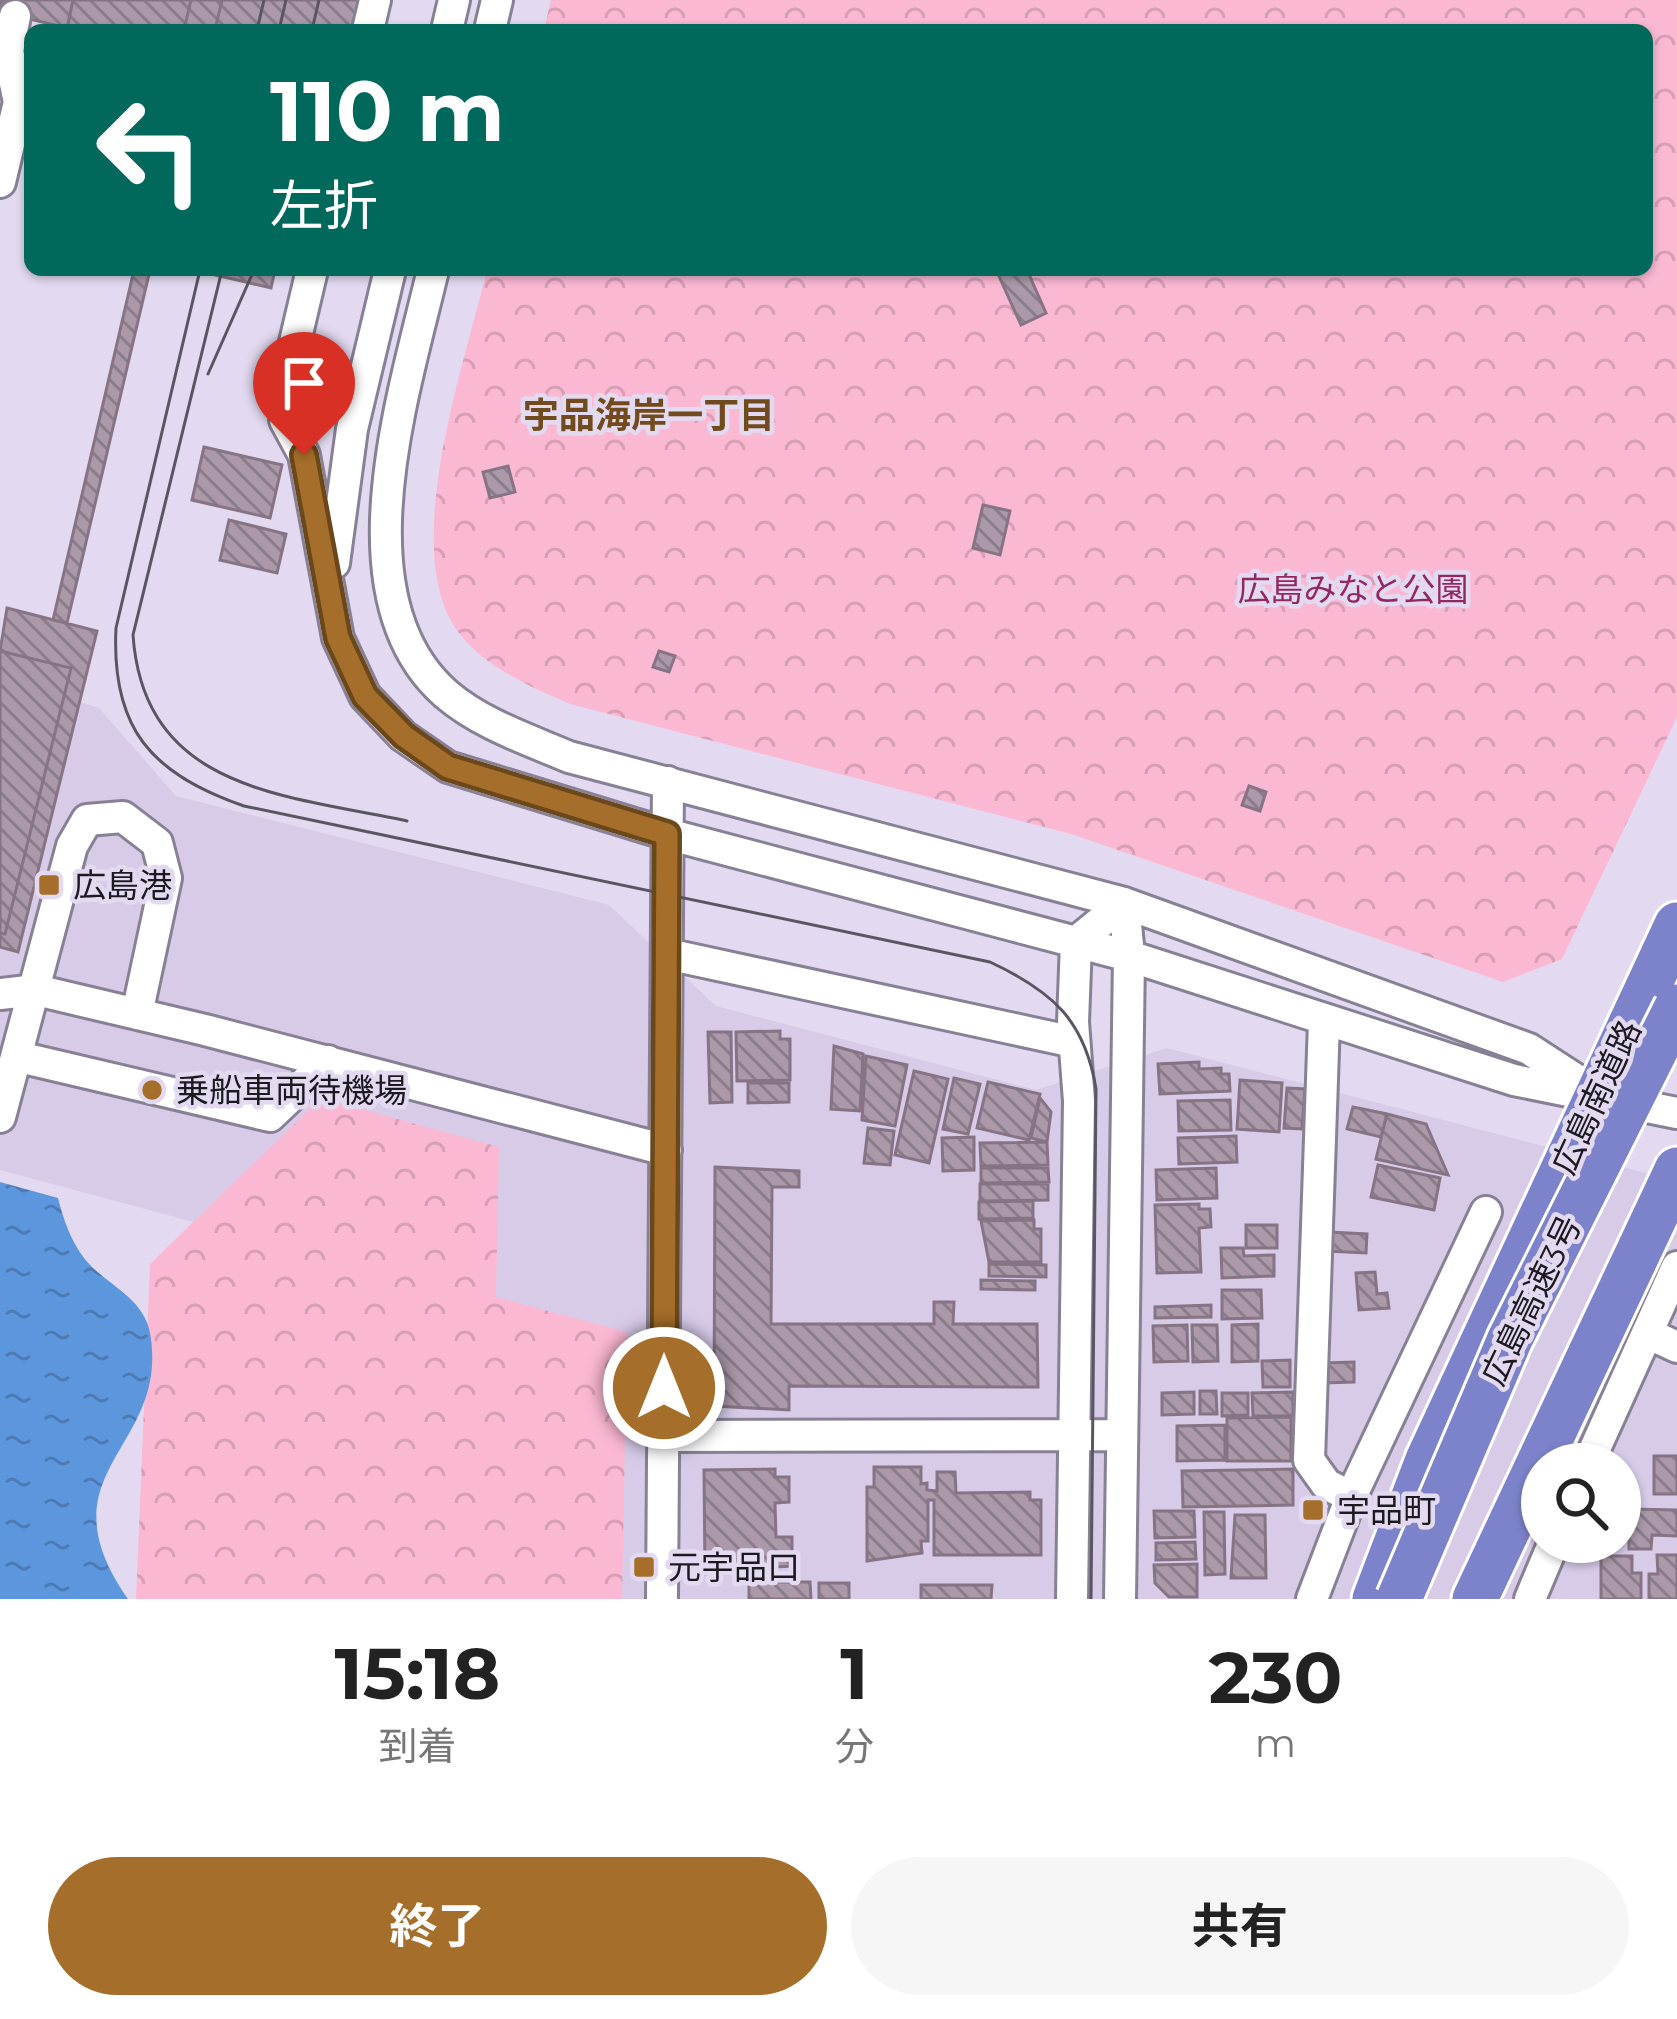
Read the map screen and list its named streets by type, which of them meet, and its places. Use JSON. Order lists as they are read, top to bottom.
{
  "streets": {
    "highway": ["広島南道路", "広島高速3号"]
  },
  "districts": ["宇品海岸一丁目"],
  "parks": ["広島みなと公園"],
  "places": {
    "transit": ["広島港", "宇品町", "元宇品口"],
    "other": ["乗船車両待機場"]
  },
  "page": {
    "turn": ["110 m", "左折"],
    "eta": [
      "15:18",
      "到着",
      "1",
      "分",
      "230",
      "m"
    ],
    "buttons": ["終了", "共有"]
  }
}
